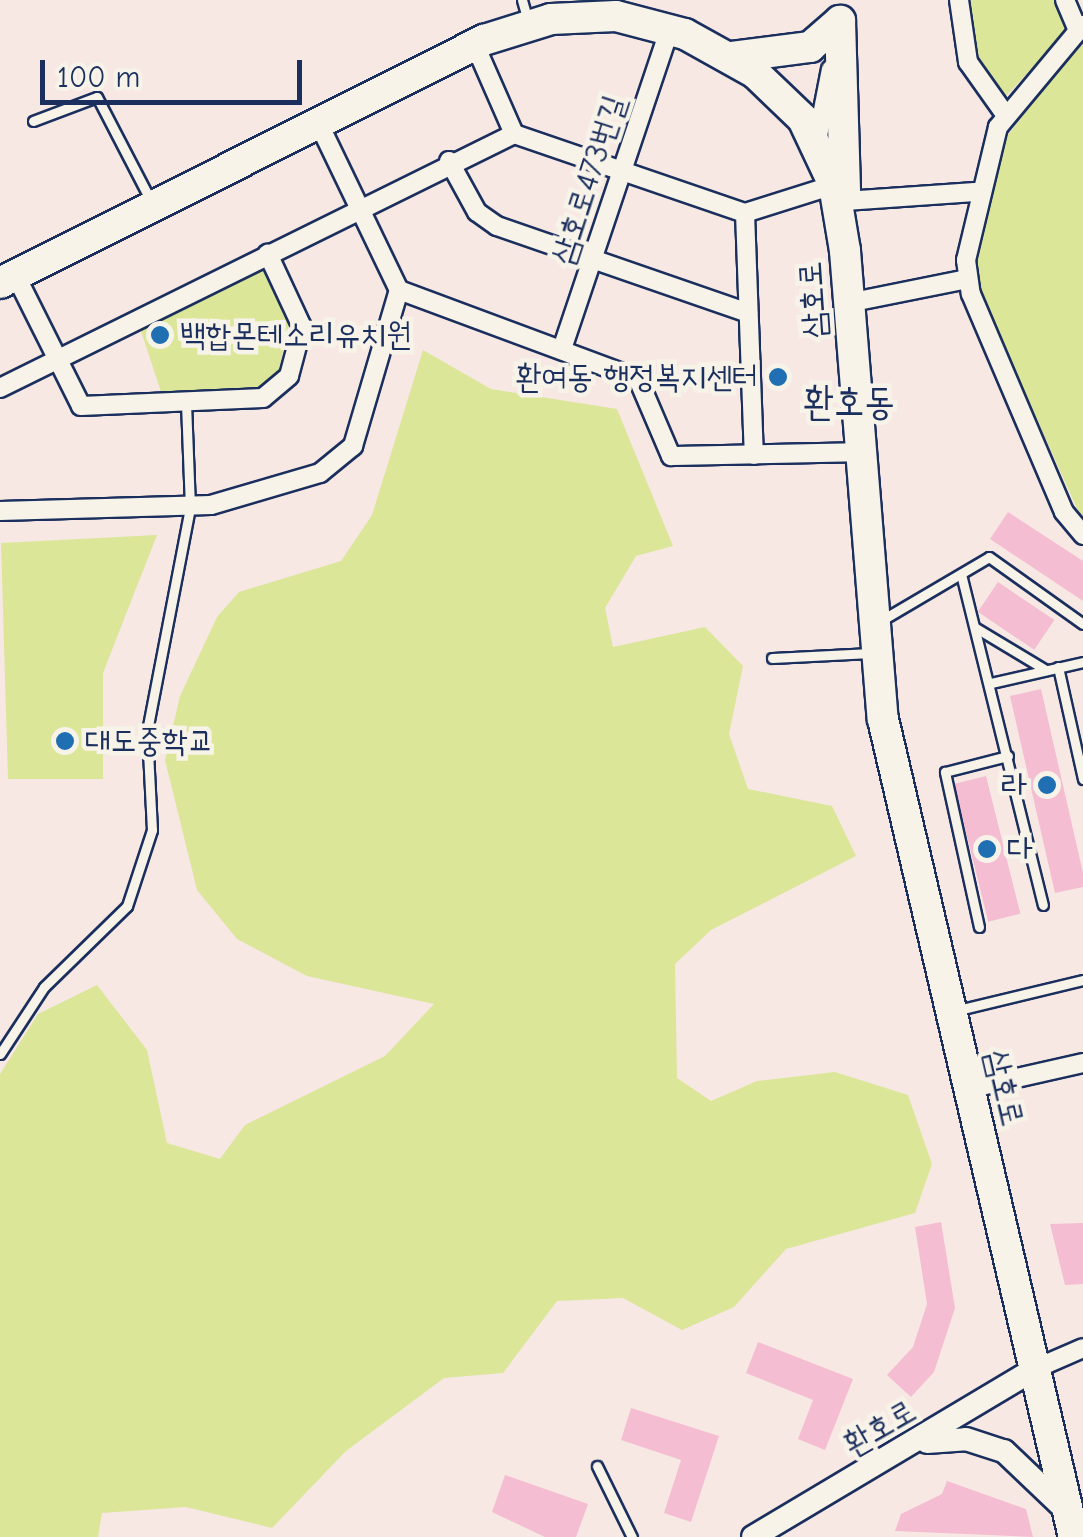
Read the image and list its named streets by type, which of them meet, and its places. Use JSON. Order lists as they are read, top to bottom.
{
  "streets": {
    "main road": ["삼호로"],
    "street": ["삼호로473번길", "환호로"]
  },
  "crossings": [
    ["삼호로", "환호로"]
  ],
  "districts": ["환호동"],
  "places": [
    "백합몬테소리유치원",
    "환여동 행정복지센터",
    "대도중학교",
    "라",
    "다"
  ],
  "scale_bar": "100 m"
}
